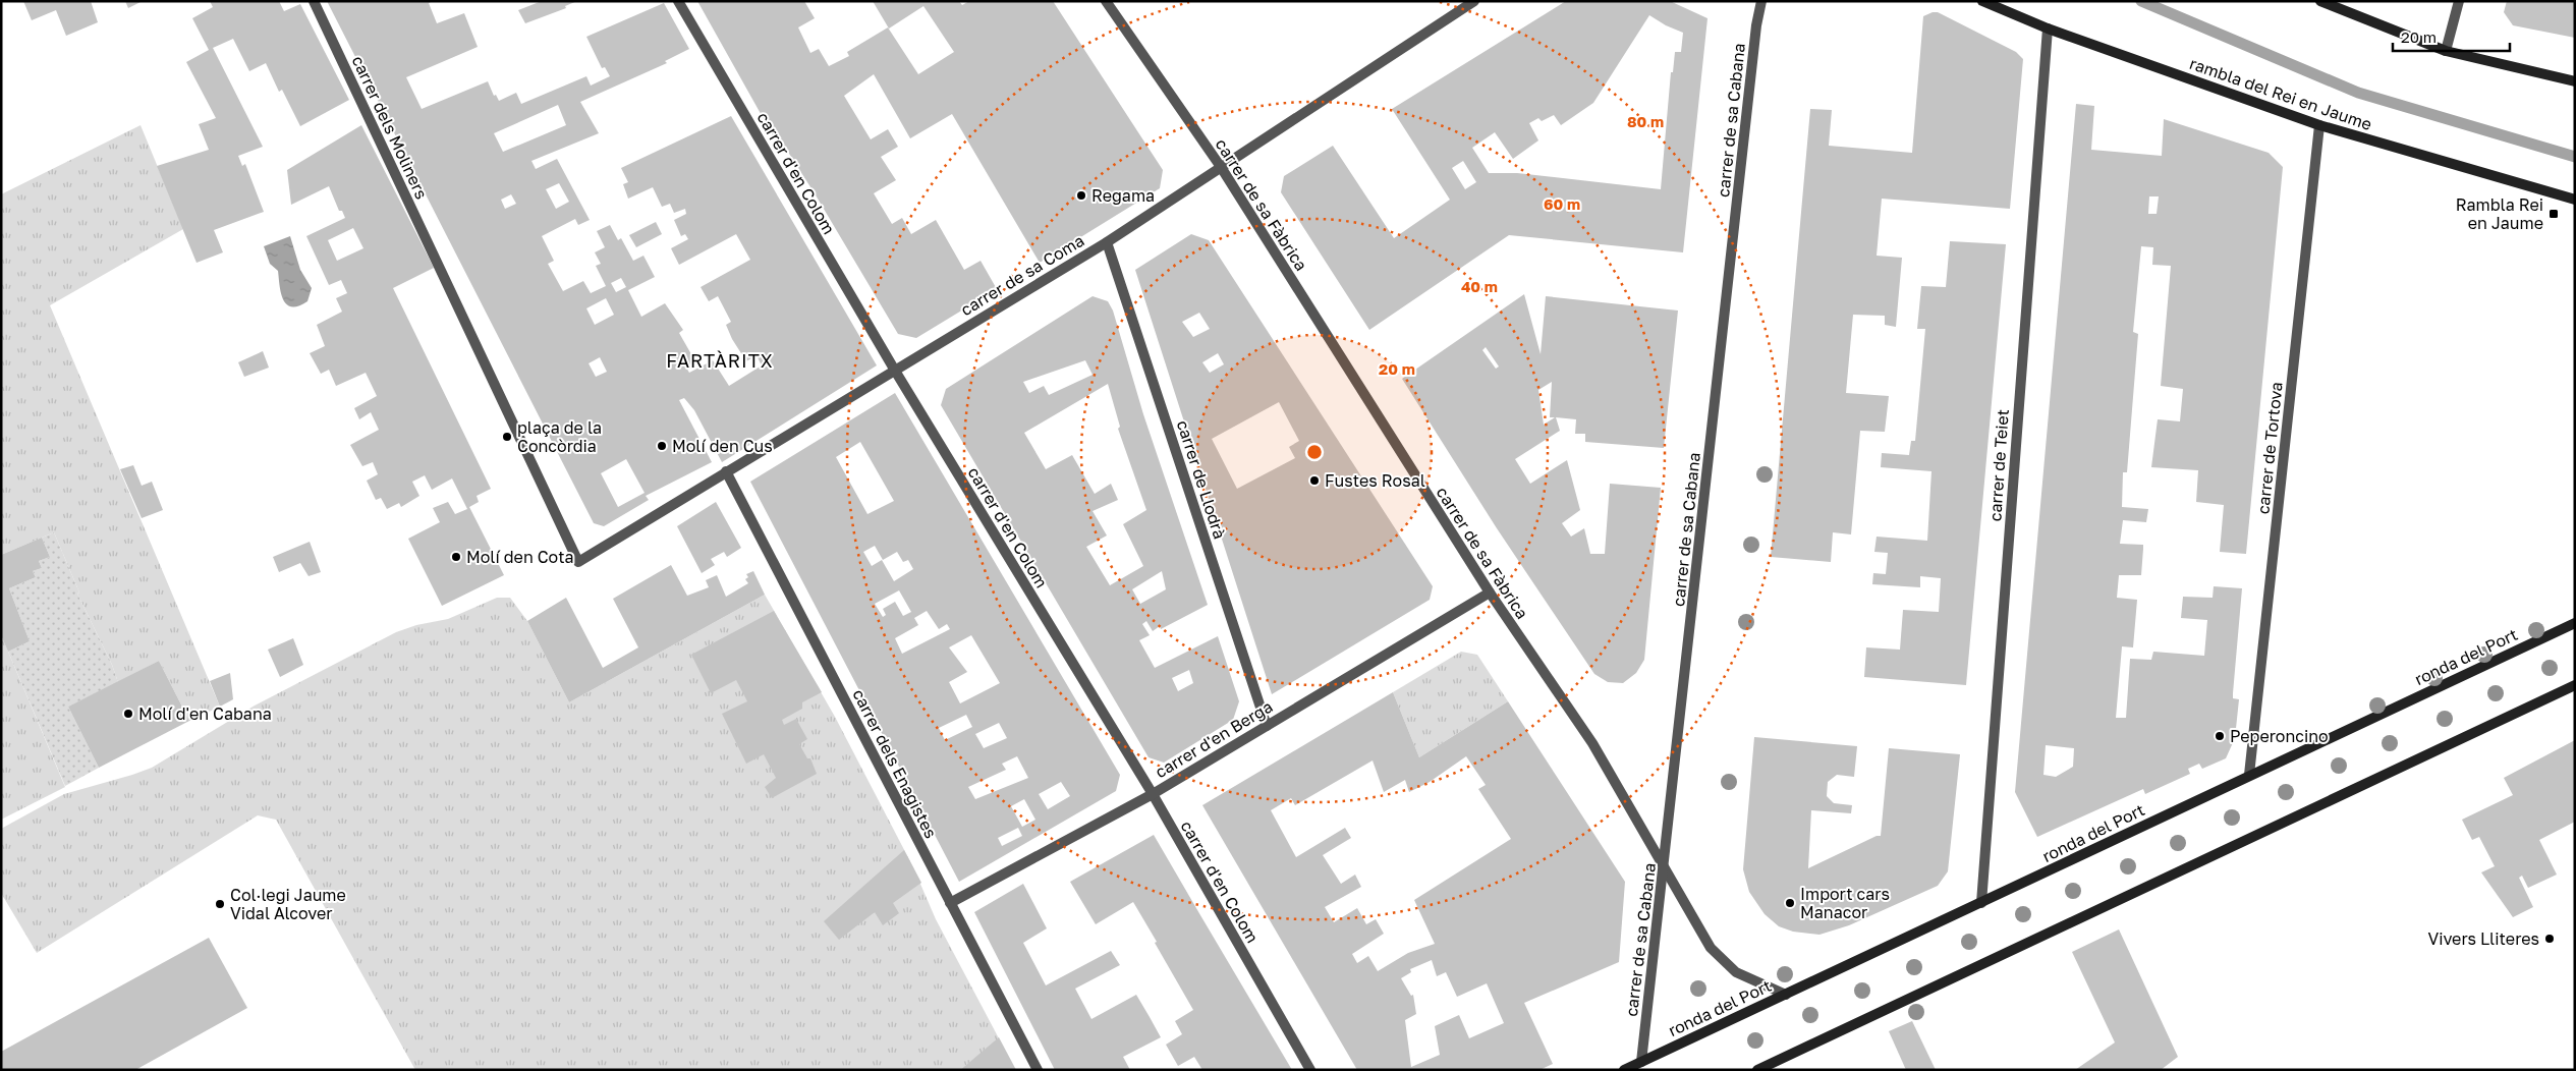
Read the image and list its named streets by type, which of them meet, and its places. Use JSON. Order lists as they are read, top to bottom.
{
  "streets": {
    "main road": ["rambla del Rei en Jaume", "ronda del Port"],
    "street": [
      "carrer de sa Cabana",
      "carrer dels Moliners",
      "carrer d'en Colom",
      "carrer de sa Fàbrica",
      "carrer de sa Coma",
      "carrer de Tortova",
      "carrer de Teiet",
      "carrer de Llodrà",
      "carrer d'en Berga",
      "carrer dels Enagistes"
    ]
  },
  "crossings": [
    ["rambla del Rei en Jaume", "carrer de Tortova"],
    ["rambla del Rei en Jaume", "carrer de Teiet"],
    ["carrer de sa Cabana", "carrer de sa Fàbrica"],
    ["carrer de sa Cabana", "ronda del Port"],
    ["carrer dels Moliners", "carrer de sa Coma"],
    ["carrer d'en Colom", "carrer de sa Coma"],
    ["carrer d'en Colom", "carrer d'en Berga"],
    ["carrer de sa Fàbrica", "carrer de sa Coma"],
    ["carrer de sa Fàbrica", "ronda del Port"],
    ["carrer de sa Fàbrica", "carrer d'en Berga"],
    ["carrer de sa Coma", "carrer de Llodrà"],
    ["carrer de sa Coma", "carrer dels Enagistes"],
    ["carrer de Tortova", "ronda del Port"],
    ["carrer de Teiet", "ronda del Port"],
    ["carrer de Llodrà", "carrer d'en Berga"],
    ["carrer d'en Berga", "carrer dels Enagistes"]
  ],
  "districts": ["FARTÀRITX"],
  "places": {
    "other": [
      "Regama",
      "plaça de la Concòrdia",
      "Molí den Cus",
      "Fustes Rosal",
      "Molí den Cota",
      "Molí d'en Cabana",
      "Peperoncino",
      "Import cars Manacor",
      "Col·legi Jaume Vidal Alcover",
      "Vivers Lliteres"
    ],
    "transit": ["Rambla Rei en Jaume"]
  },
  "scale_bar": "20 m",
  "rings": [
    "80 m",
    "60 m",
    "40 m",
    "20 m"
  ]
}
